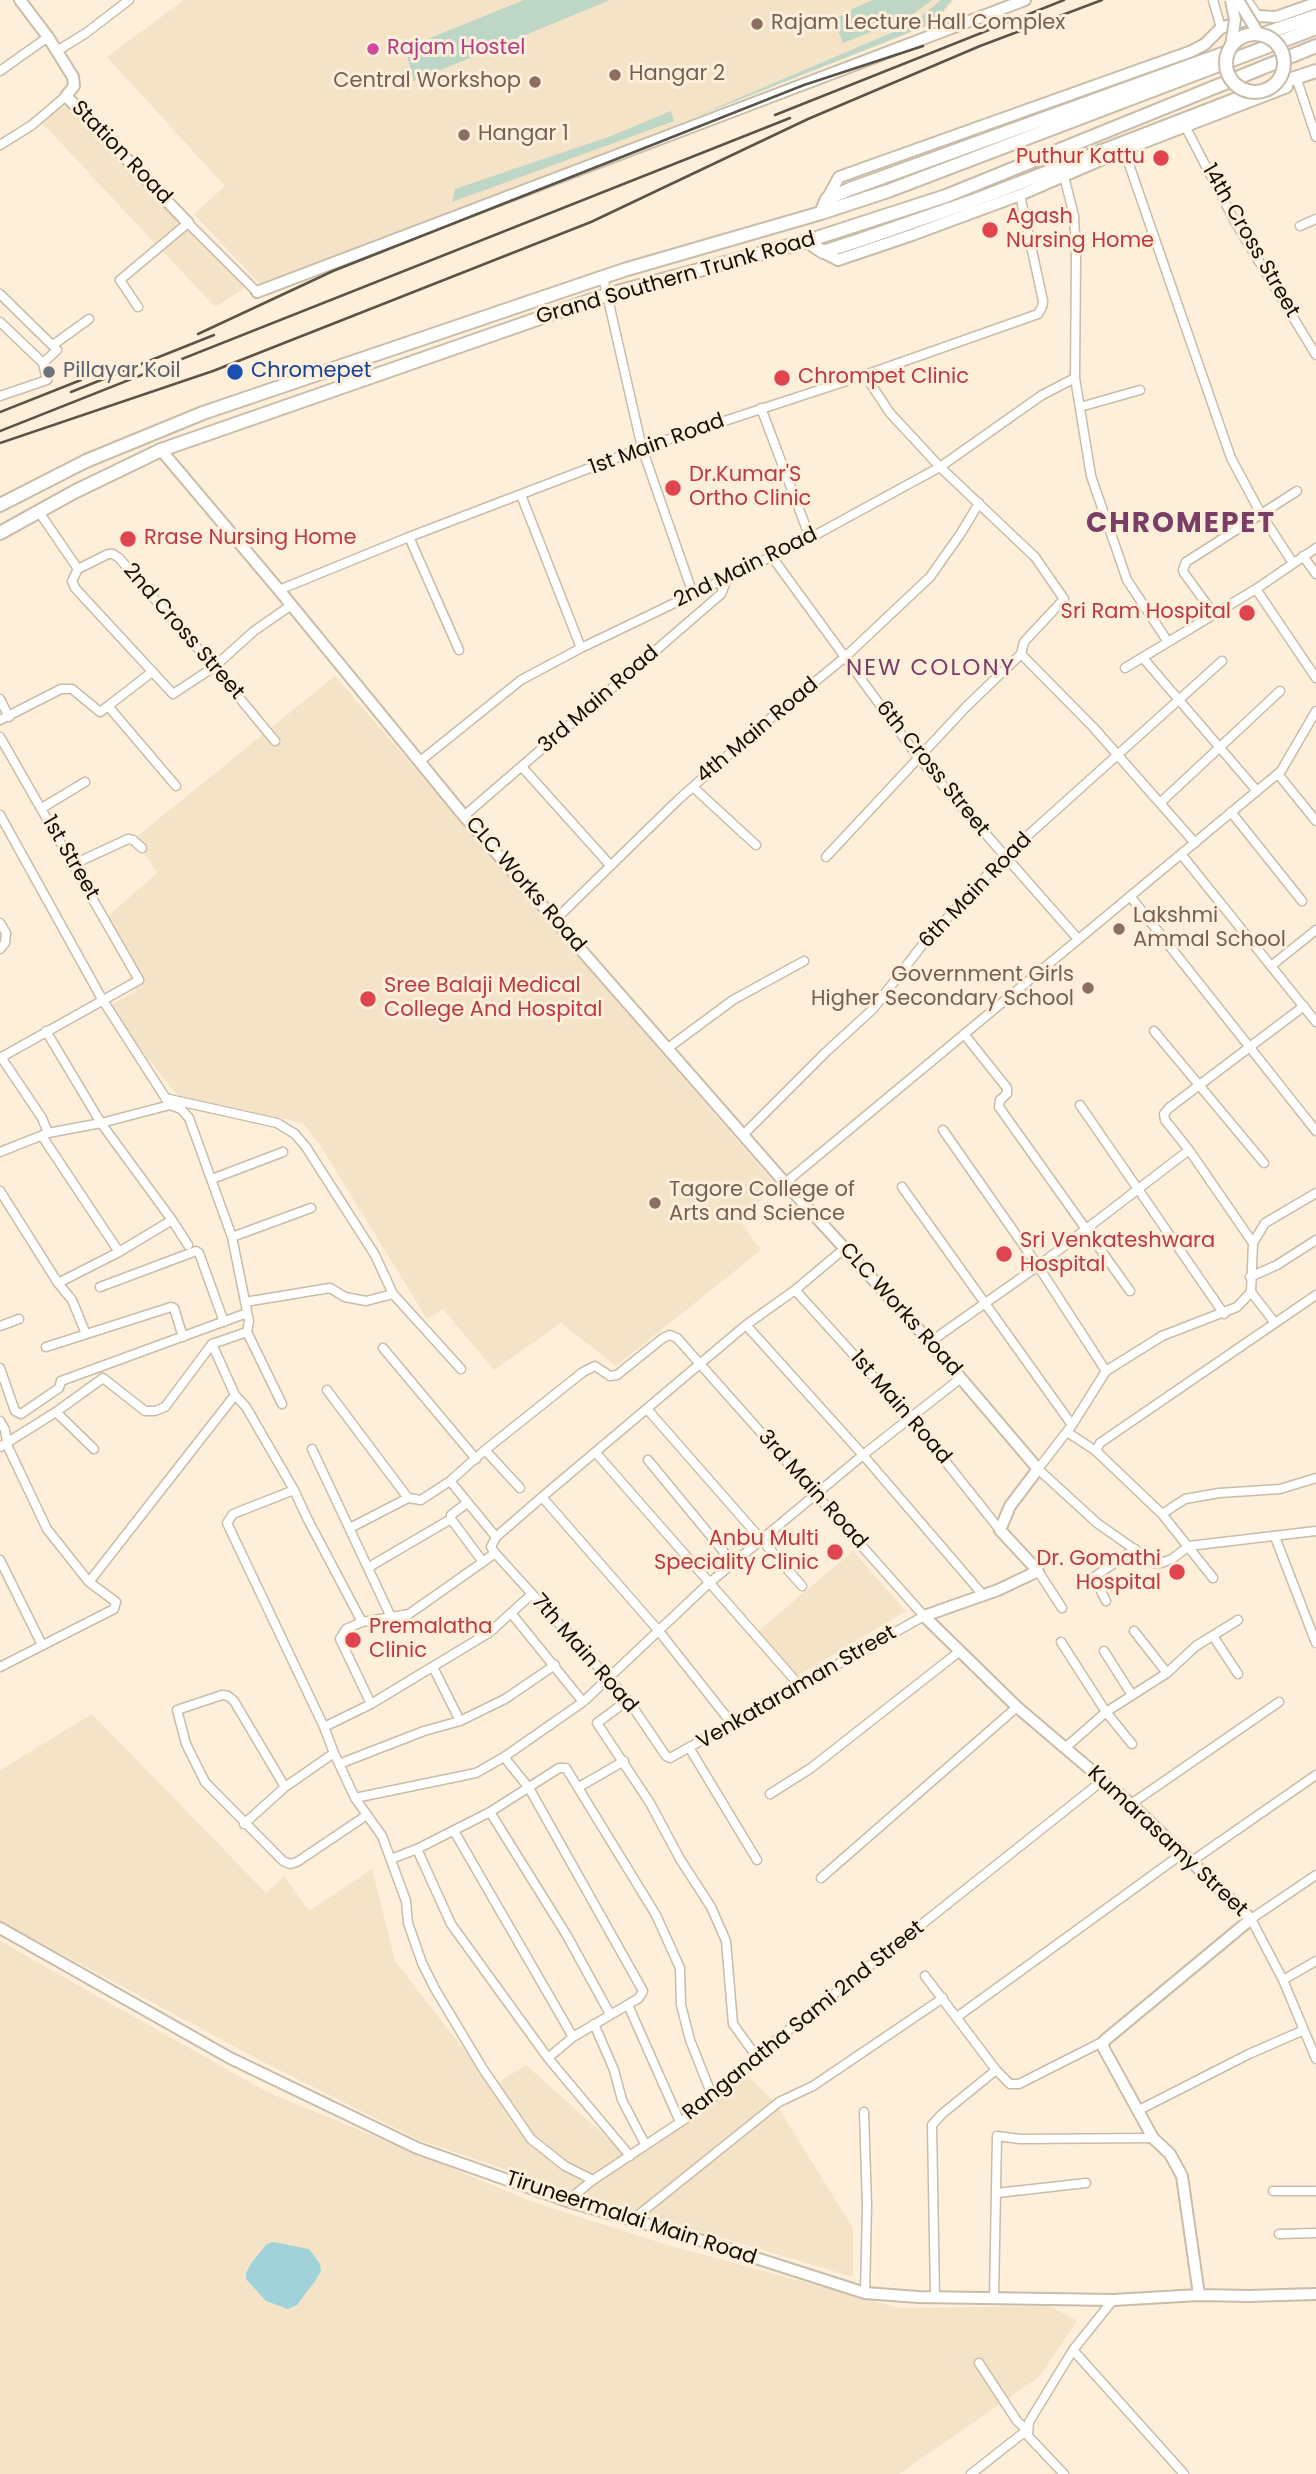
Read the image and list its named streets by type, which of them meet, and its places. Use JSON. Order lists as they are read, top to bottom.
{
  "streets": {
    "main road": ["Grand Southern Trunk Road"],
    "street": [
      "Station Road",
      "14th Cross Street",
      "1st Main Road",
      "2nd Main Road",
      "2nd Cross Street",
      "3rd Main Road",
      "4th Main Road",
      "6th Cross Street",
      "1st Street",
      "CLC Works Road",
      "6th Main Road",
      "7th Main Road",
      "Venkataraman Street",
      "Kumarasamy Street",
      "Ranganatha Sami 2nd Street",
      "Tiruneermalai Main Road"
    ]
  },
  "crossings": [
    ["Grand Southern Trunk Road", "CLC Works Road"],
    ["1st Main Road", "CLC Works Road"],
    ["2nd Main Road", "3rd Main Road"],
    ["2nd Main Road", "6th Cross Street"],
    ["2nd Main Road", "CLC Works Road"],
    ["3rd Main Road", "CLC Works Road"],
    ["3rd Main Road", "Venkataraman Street"],
    ["3rd Main Road", "Kumarasamy Street"],
    ["4th Main Road", "6th Cross Street"],
    ["4th Main Road", "CLC Works Road"],
    ["6th Cross Street", "6th Main Road"],
    ["CLC Works Road", "6th Main Road"],
    ["7th Main Road", "Venkataraman Street"],
    ["Venkataraman Street", "Kumarasamy Street"],
    ["Kumarasamy Street", "Ranganatha Sami 2nd Street"],
    ["Ranganatha Sami 2nd Street", "Tiruneermalai Main Road"]
  ],
  "districts": ["CHROMEPET", "NEW COLONY"],
  "places": [
    "Rajam Lecture Hall Complex",
    "Rajam Hostel",
    "Hangar 2",
    "Central Workshop",
    "Hangar 1",
    "Puthur Kattu",
    "Agash Nursing Home",
    "Pillayar Koil",
    "Chromepet",
    "Chrompet Clinic",
    "Dr.Kumar'S Ortho Clinic",
    "Rrase Nursing Home",
    "Sri Ram Hospital",
    "Lakshmi Ammal School",
    "Government Girls Higher Secondary School",
    "Sree Balaji Medical College And Hospital",
    "Tagore College of Arts and Science",
    "Sri Venkateshwara Hospital",
    "Anbu Multi Speciality Clinic",
    "Dr. Gomathi Hospital",
    "Premalatha Clinic"
  ]
}
